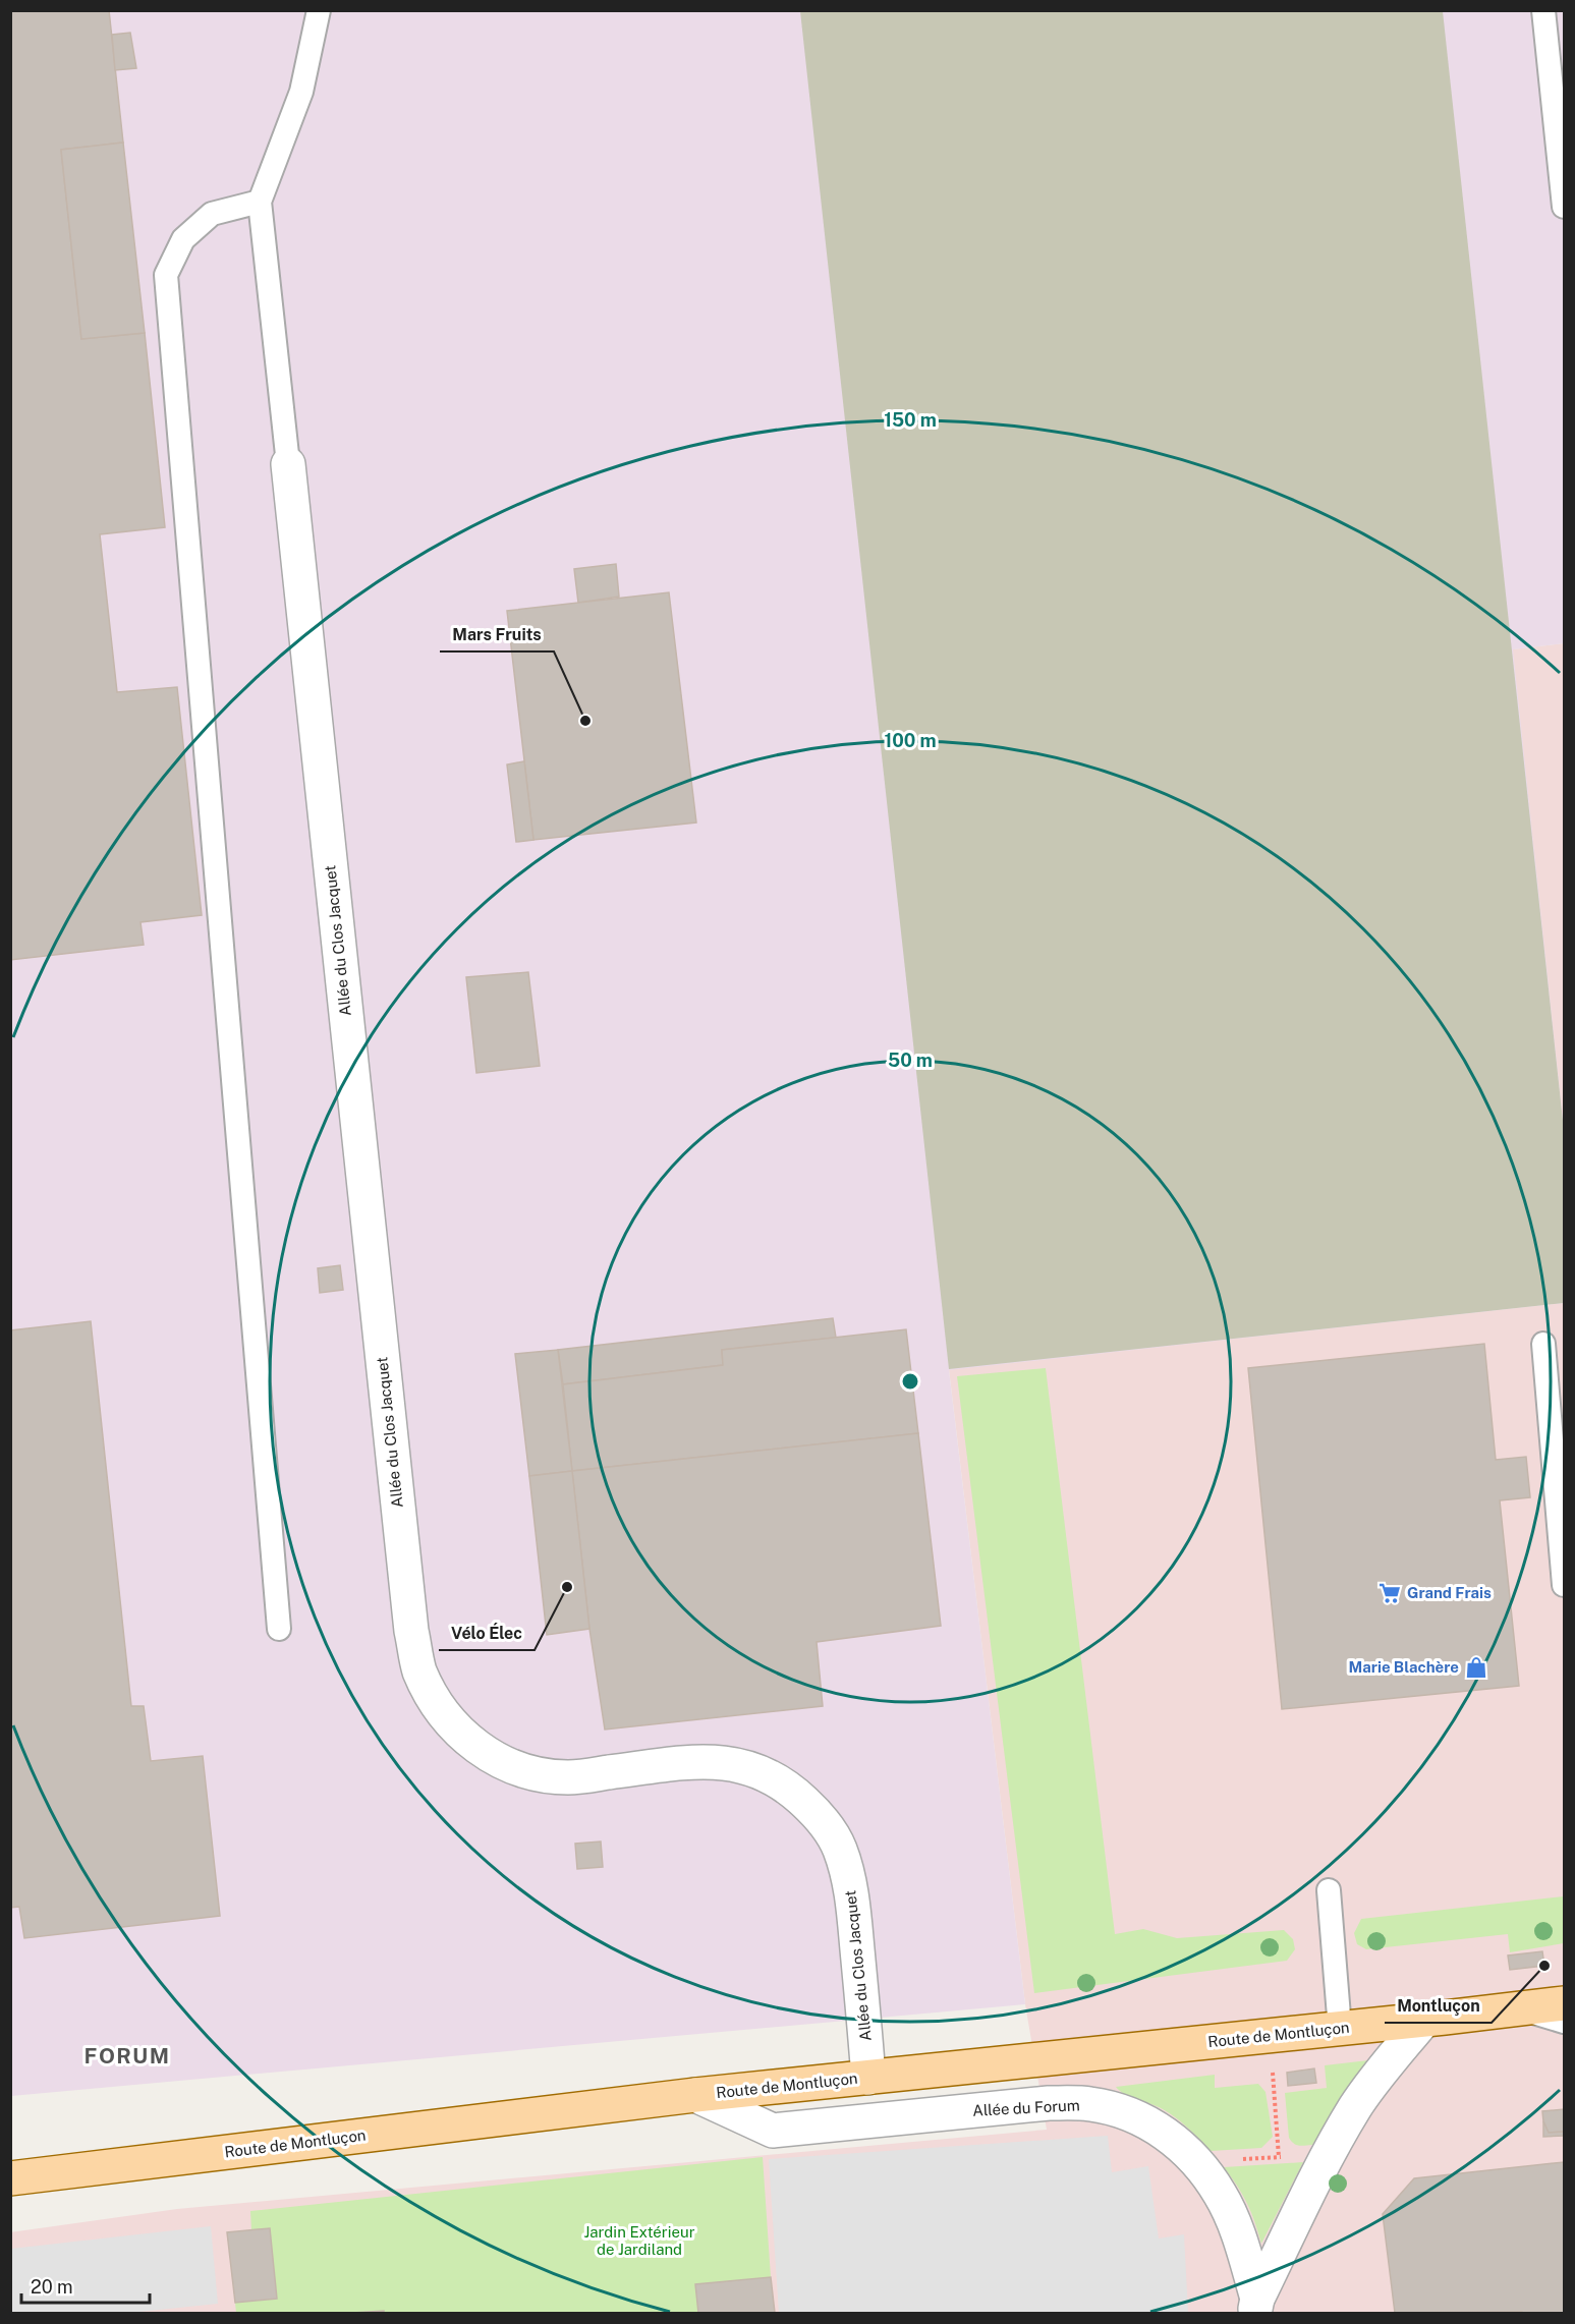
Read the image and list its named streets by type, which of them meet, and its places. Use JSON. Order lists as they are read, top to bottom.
{
  "streets": {
    "main road": ["Route de Montluçon"],
    "street": ["Allée du Clos Jacquet", "Allée du Forum"]
  },
  "crossings": [
    ["Allée du Clos Jacquet", "Route de Montluçon"],
    ["Route de Montluçon", "Allée du Forum"]
  ],
  "districts": ["FORUM"],
  "parks": ["Jardin Extérieur de Jardiland"],
  "places": {
    "other": ["Mars Fruits", "Vélo Élec", "Montluçon"],
    "supermarket": ["Grand Frais"],
    "shop": ["Marie Blachère"]
  },
  "scale_bar": "20 m",
  "rings": ["150 m", "100 m", "50 m"]
}
